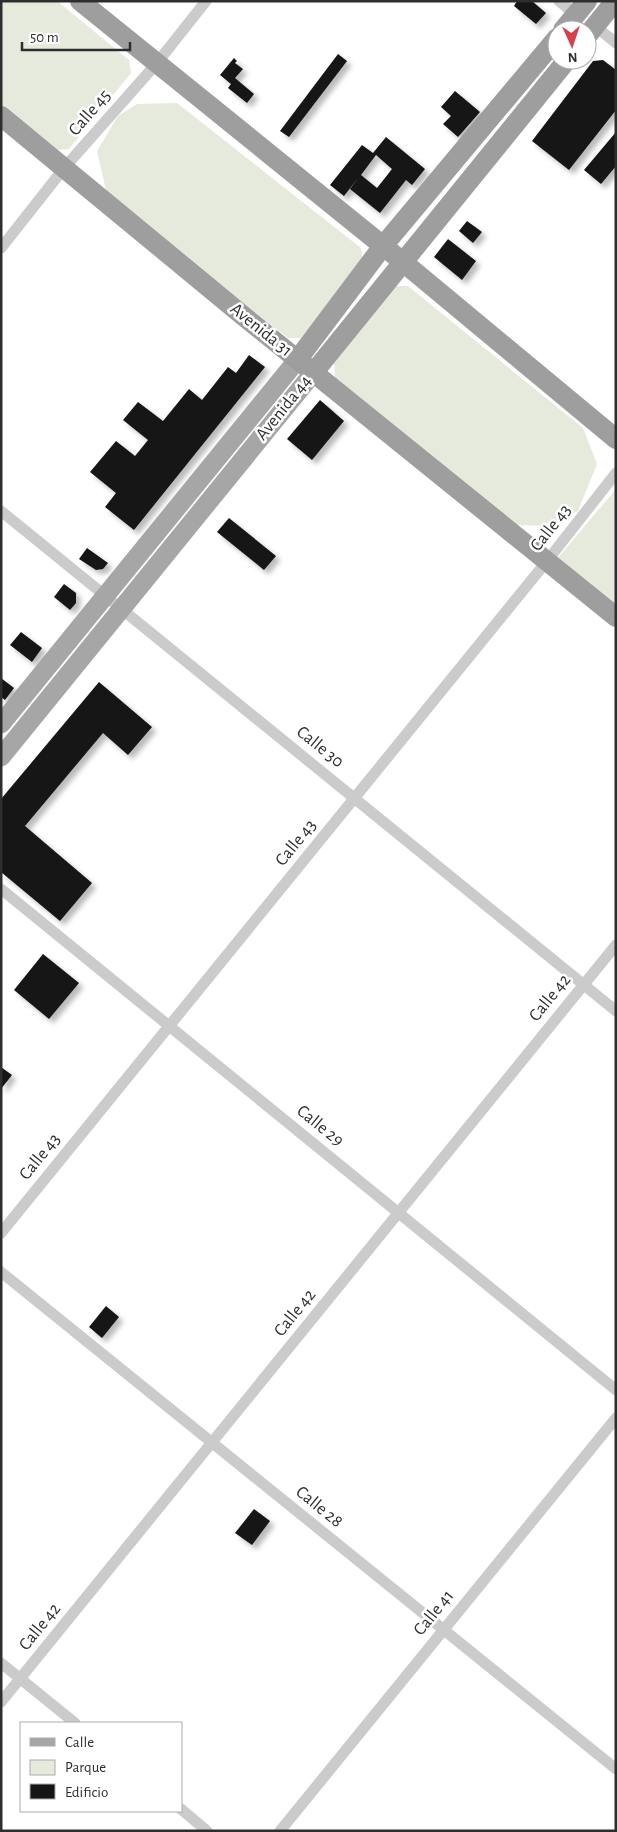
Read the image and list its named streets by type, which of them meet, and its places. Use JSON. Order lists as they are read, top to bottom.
{
  "streets": {
    "highway": ["Avenida 31", "Avenida 44"],
    "street": [
      "Calle 45",
      "Calle 43",
      "Calle 30",
      "Calle 42",
      "Calle 29",
      "Calle 28",
      "Calle 41"
    ]
  },
  "crossings": [
    ["Calle 45", "Avenida 31"],
    ["Avenida 31", "Avenida 44"],
    ["Avenida 31", "Calle 43"],
    ["Avenida 44", "Calle 30"],
    ["Calle 43", "Calle 30"],
    ["Calle 43", "Calle 29"],
    ["Calle 30", "Calle 42"],
    ["Calle 42", "Calle 29"],
    ["Calle 42", "Calle 28"],
    ["Calle 28", "Calle 41"]
  ],
  "legend": ["Calle", "Parque", "Edificio"],
  "scale_bar": "50 m",
  "north": "bottom"
}
